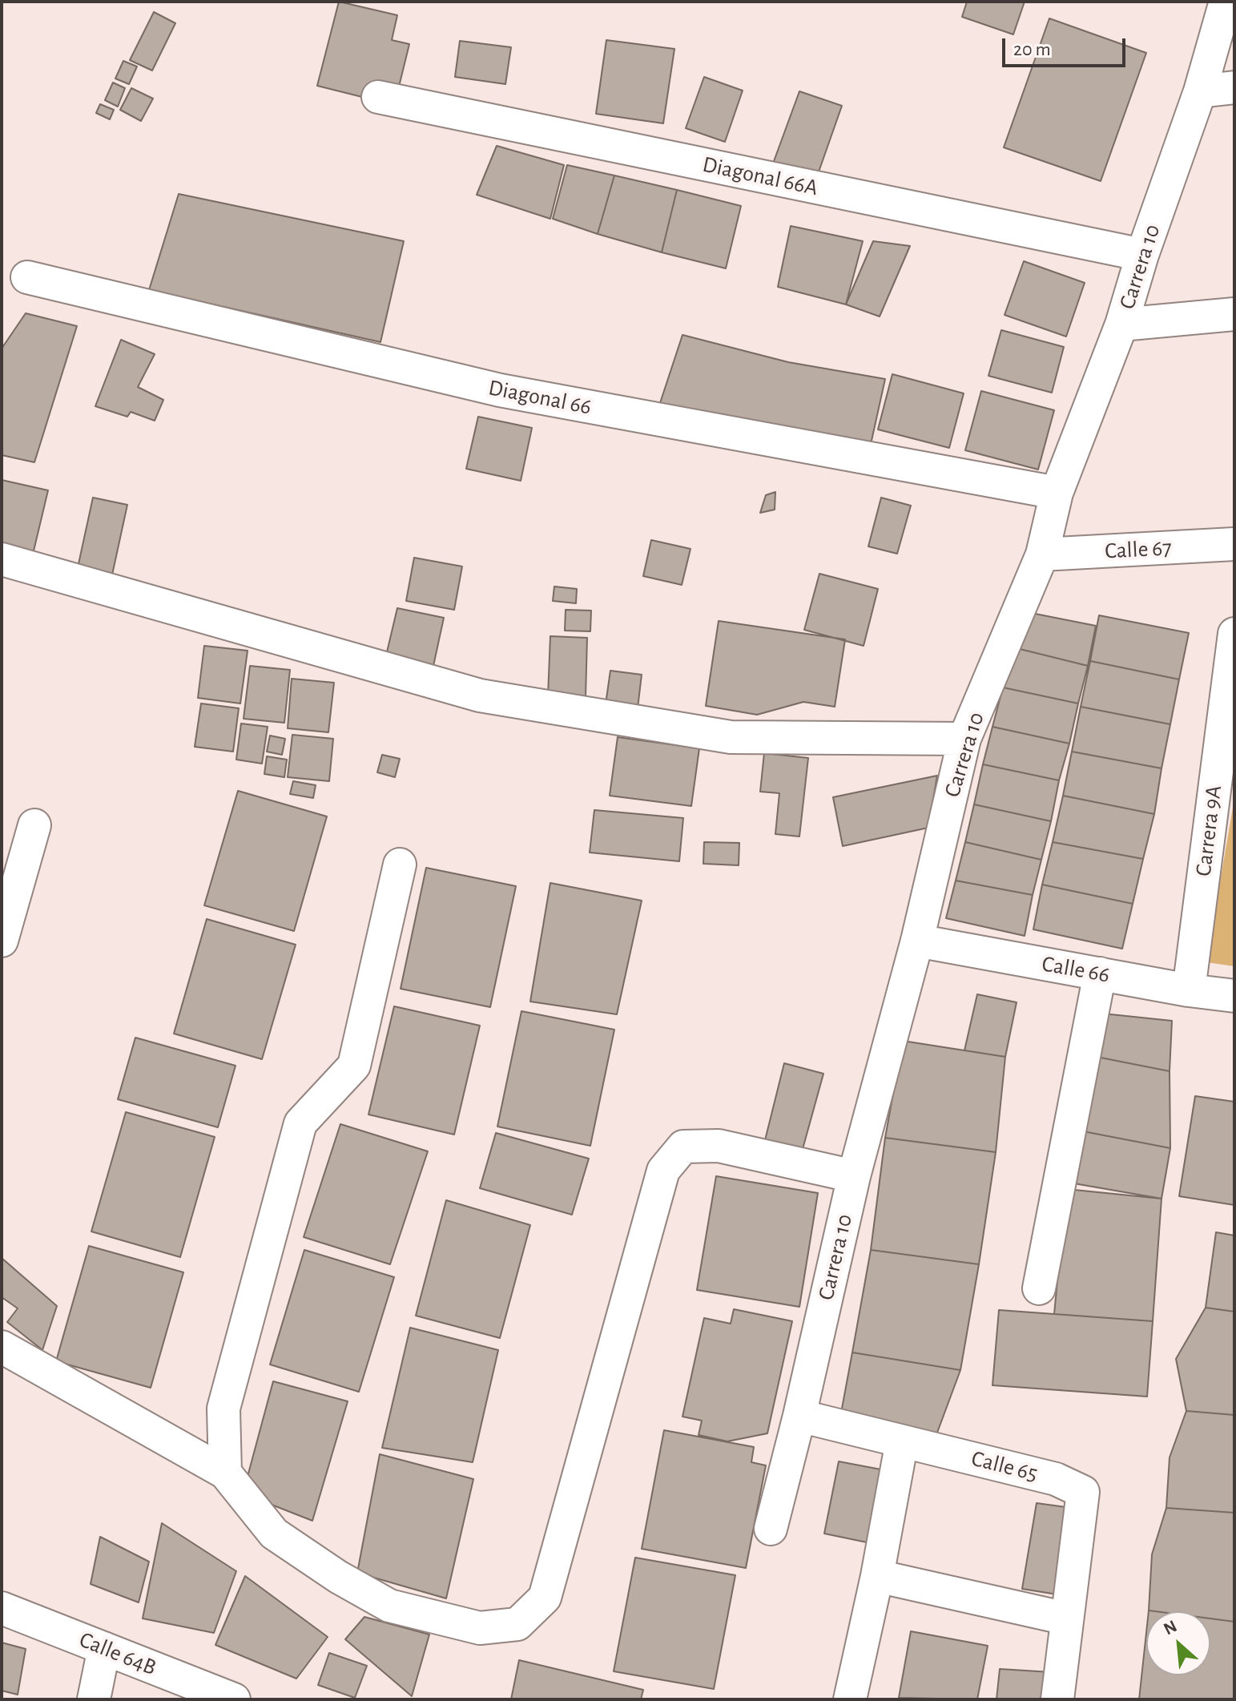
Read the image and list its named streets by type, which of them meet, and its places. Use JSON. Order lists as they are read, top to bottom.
{
  "streets": {
    "street": [
      "Diagonal 66A",
      "Carrera 10",
      "Diagonal 66",
      "Calle 67",
      "Carrera 9A",
      "Calle 66",
      "Calle 65",
      "Calle 64B"
    ]
  },
  "crossings": [
    ["Diagonal 66A", "Carrera 10"],
    ["Carrera 10", "Diagonal 66"],
    ["Carrera 10", "Calle 67"],
    ["Carrera 10", "Calle 66"],
    ["Carrera 10", "Calle 65"],
    ["Carrera 9A", "Calle 66"]
  ],
  "scale_bar": "20 m",
  "north": "top left"
}
